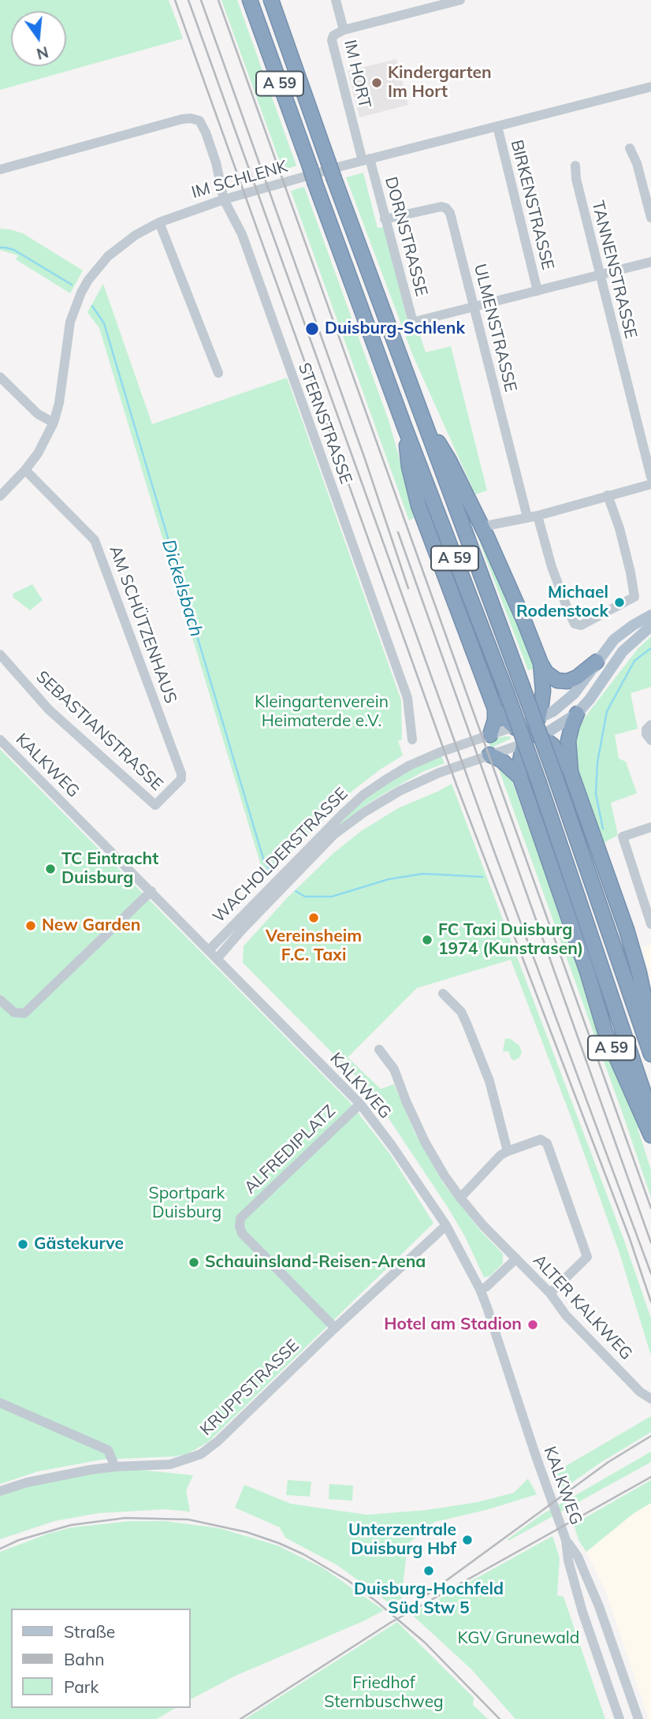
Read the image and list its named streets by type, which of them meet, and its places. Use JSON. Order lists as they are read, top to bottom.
{
  "streets": {
    "highway": ["A 59"],
    "main road": ["WACHOLDERSTRASSE"],
    "street": [
      "IM HORT",
      "IM SCHLENK",
      "BIRKENSTRASSE",
      "DORNSTRASSE",
      "TANNENSTRASSE",
      "ULMENSTRASSE",
      "STERNSTRASSE",
      "AM SCHÜTZENHAUS",
      "SEBASTIANSTRASSE",
      "KALKWEG",
      "ALFREDIPLATZ",
      "ALTER KALKWEG",
      "KRUPPSTRASSE"
    ]
  },
  "crossings": [
    ["IM HORT", "IM SCHLENK"],
    ["IM HORT", "DORNSTRASSE"],
    ["IM SCHLENK", "BIRKENSTRASSE"],
    ["IM SCHLENK", "DORNSTRASSE"],
    ["IM SCHLENK", "STERNSTRASSE"],
    ["IM SCHLENK", "AM SCHÜTZENHAUS"],
    ["DORNSTRASSE", "ULMENSTRASSE"],
    ["AM SCHÜTZENHAUS", "SEBASTIANSTRASSE"],
    ["KALKWEG", "WACHOLDERSTRASSE"],
    ["KALKWEG", "ALFREDIPLATZ"],
    ["KALKWEG", "ALTER KALKWEG"],
    ["KALKWEG", "KRUPPSTRASSE"],
    ["ALFREDIPLATZ", "KRUPPSTRASSE"]
  ],
  "water": ["Dickelsbach"],
  "parks": [
    "Kleingartenverein Heimaterde e.V.",
    "Sportpark Duisburg",
    "KGV Grunewald",
    "Friedhof Sternbuschweg"
  ],
  "places": [
    "Kindergarten Im Hort",
    "Duisburg-Schlenk",
    "Michael Rodenstock",
    "TC Eintracht Duisburg",
    "Vereinsheim F.C. Taxi",
    "New Garden",
    "FC Taxi Duisburg 1974 (Kunstrasen)",
    "Gästekurve",
    "Schauinsland-Reisen-Arena",
    "Hotel am Stadion",
    "Unterzentrale Duisburg Hbf",
    "Duisburg-Hochfeld Süd Stw 5"
  ],
  "legend": ["Straße", "Bahn", "Park"],
  "north": "bottom"
}
